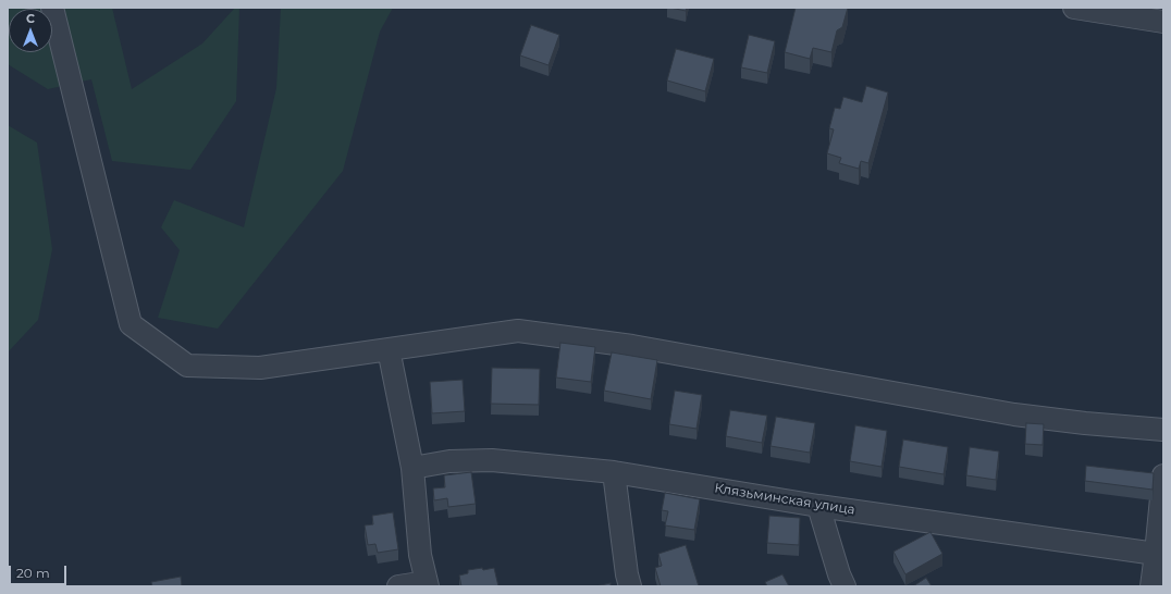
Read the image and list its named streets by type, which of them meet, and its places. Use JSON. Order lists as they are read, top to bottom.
{
  "streets": {
    "street": ["Клязьминская улица"]
  },
  "scale_bar": "20 m",
  "north": "top"
}
